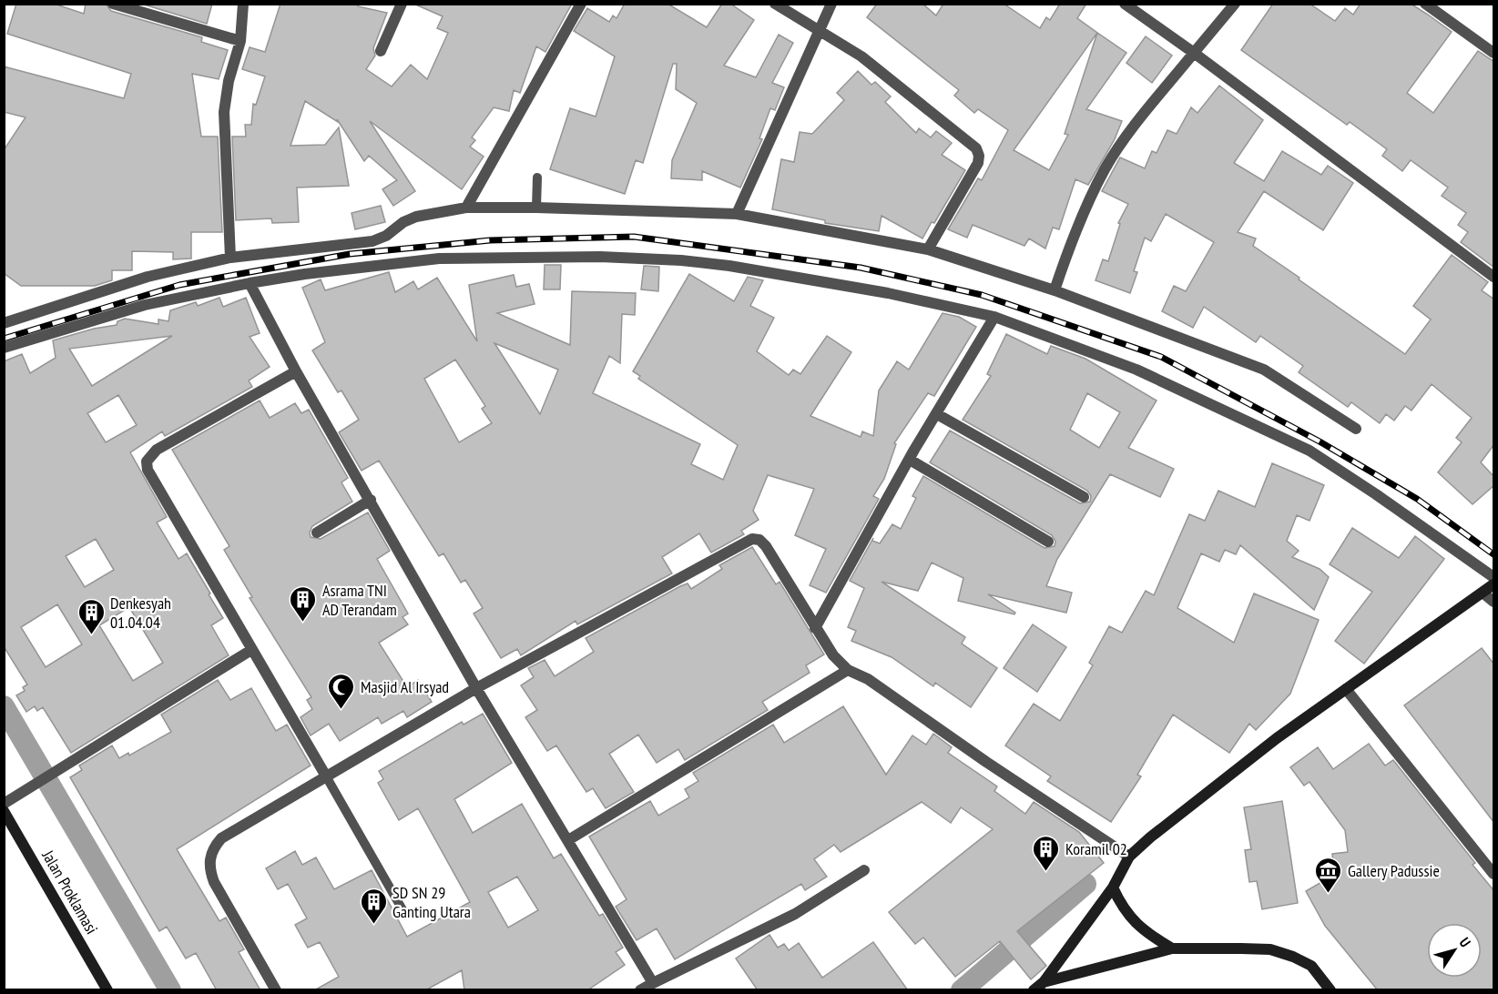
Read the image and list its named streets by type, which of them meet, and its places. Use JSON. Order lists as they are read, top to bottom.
{
  "streets": {
    "main road": ["Jalan Proklamasi"]
  },
  "places": {
    "building": [
      "Asrama TNI AD Terandam",
      "Denkesyah 01.04.04",
      "Koramil 02",
      "SD SN 29 Ganting Utara"
    ],
    "mosque": ["Masjid Al Irsyad"],
    "museum": ["Gallery Padussie"]
  },
  "north": "top right"
}
